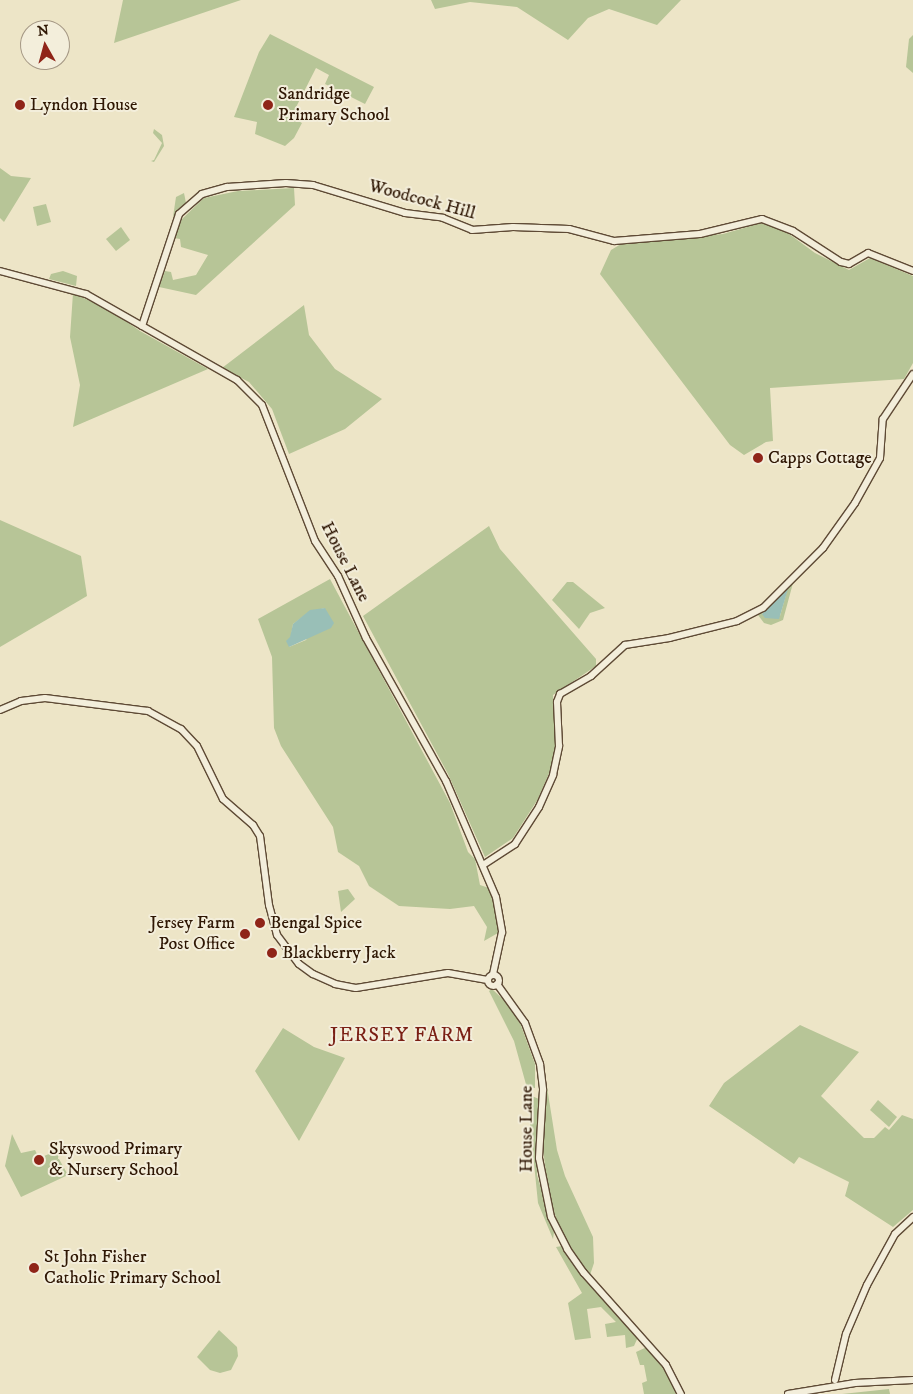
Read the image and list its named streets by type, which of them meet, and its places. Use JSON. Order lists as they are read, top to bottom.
{
  "streets": {
    "street": ["Woodcock Hill", "House Lane"]
  },
  "crossings": [
    ["Woodcock Hill", "House Lane"]
  ],
  "districts": ["JERSEY FARM"],
  "places": [
    "Lyndon House",
    "Sandridge Primary School",
    "Capps Cottage",
    "Bengal Spice",
    "Jersey Farm Post Office",
    "Blackberry Jack",
    "Skyswood Primary & Nursery School",
    "St John Fisher Catholic Primary School"
  ],
  "north": "top"
}
